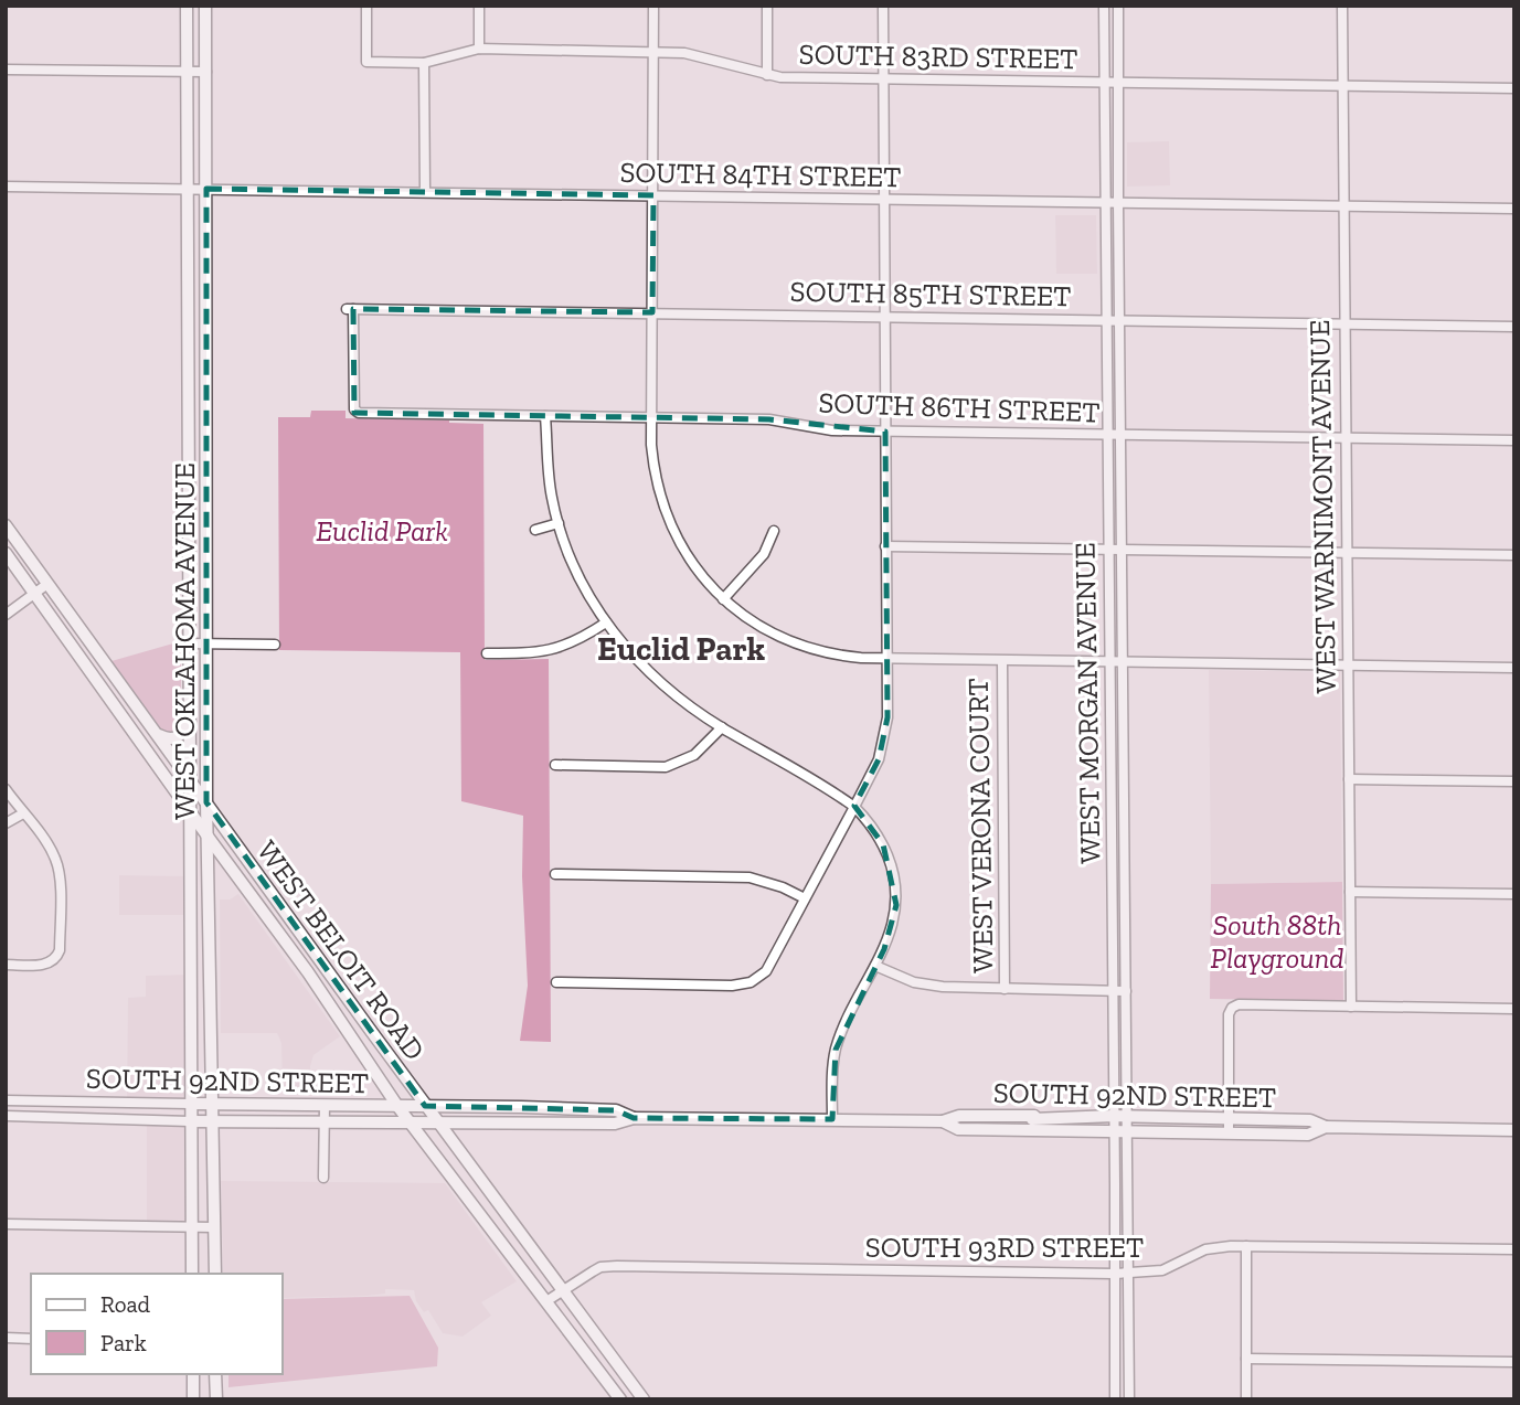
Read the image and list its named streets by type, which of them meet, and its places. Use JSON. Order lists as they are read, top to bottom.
{
  "streets": {
    "main road": ["WEST OKLAHOMA AVENUE", "WEST BELOIT ROAD", "SOUTH 92ND STREET"],
    "street": [
      "SOUTH 83RD STREET",
      "SOUTH 84TH STREET",
      "SOUTH 85TH STREET",
      "SOUTH 86TH STREET",
      "WEST WARNIMONT AVENUE",
      "WEST MORGAN AVENUE",
      "WEST VERONA COURT",
      "SOUTH 93RD STREET"
    ]
  },
  "crossings": [
    ["SOUTH 83RD STREET", "WEST WARNIMONT AVENUE"],
    ["SOUTH 83RD STREET", "WEST MORGAN AVENUE"],
    ["SOUTH 84TH STREET", "WEST WARNIMONT AVENUE"],
    ["SOUTH 84TH STREET", "WEST OKLAHOMA AVENUE"],
    ["SOUTH 84TH STREET", "WEST MORGAN AVENUE"],
    ["SOUTH 85TH STREET", "SOUTH 86TH STREET"],
    ["SOUTH 85TH STREET", "WEST WARNIMONT AVENUE"],
    ["SOUTH 85TH STREET", "WEST MORGAN AVENUE"],
    ["SOUTH 86TH STREET", "WEST WARNIMONT AVENUE"],
    ["SOUTH 86TH STREET", "WEST MORGAN AVENUE"],
    ["WEST OKLAHOMA AVENUE", "WEST BELOIT ROAD"],
    ["WEST OKLAHOMA AVENUE", "SOUTH 92ND STREET"],
    ["WEST MORGAN AVENUE", "SOUTH 92ND STREET"],
    ["WEST MORGAN AVENUE", "SOUTH 93RD STREET"],
    ["WEST BELOIT ROAD", "SOUTH 92ND STREET"],
    ["WEST BELOIT ROAD", "SOUTH 93RD STREET"]
  ],
  "districts": ["Euclid Park"],
  "parks": ["Euclid Park", "South 88th Playground"],
  "legend": ["Road", "Park"]
}
